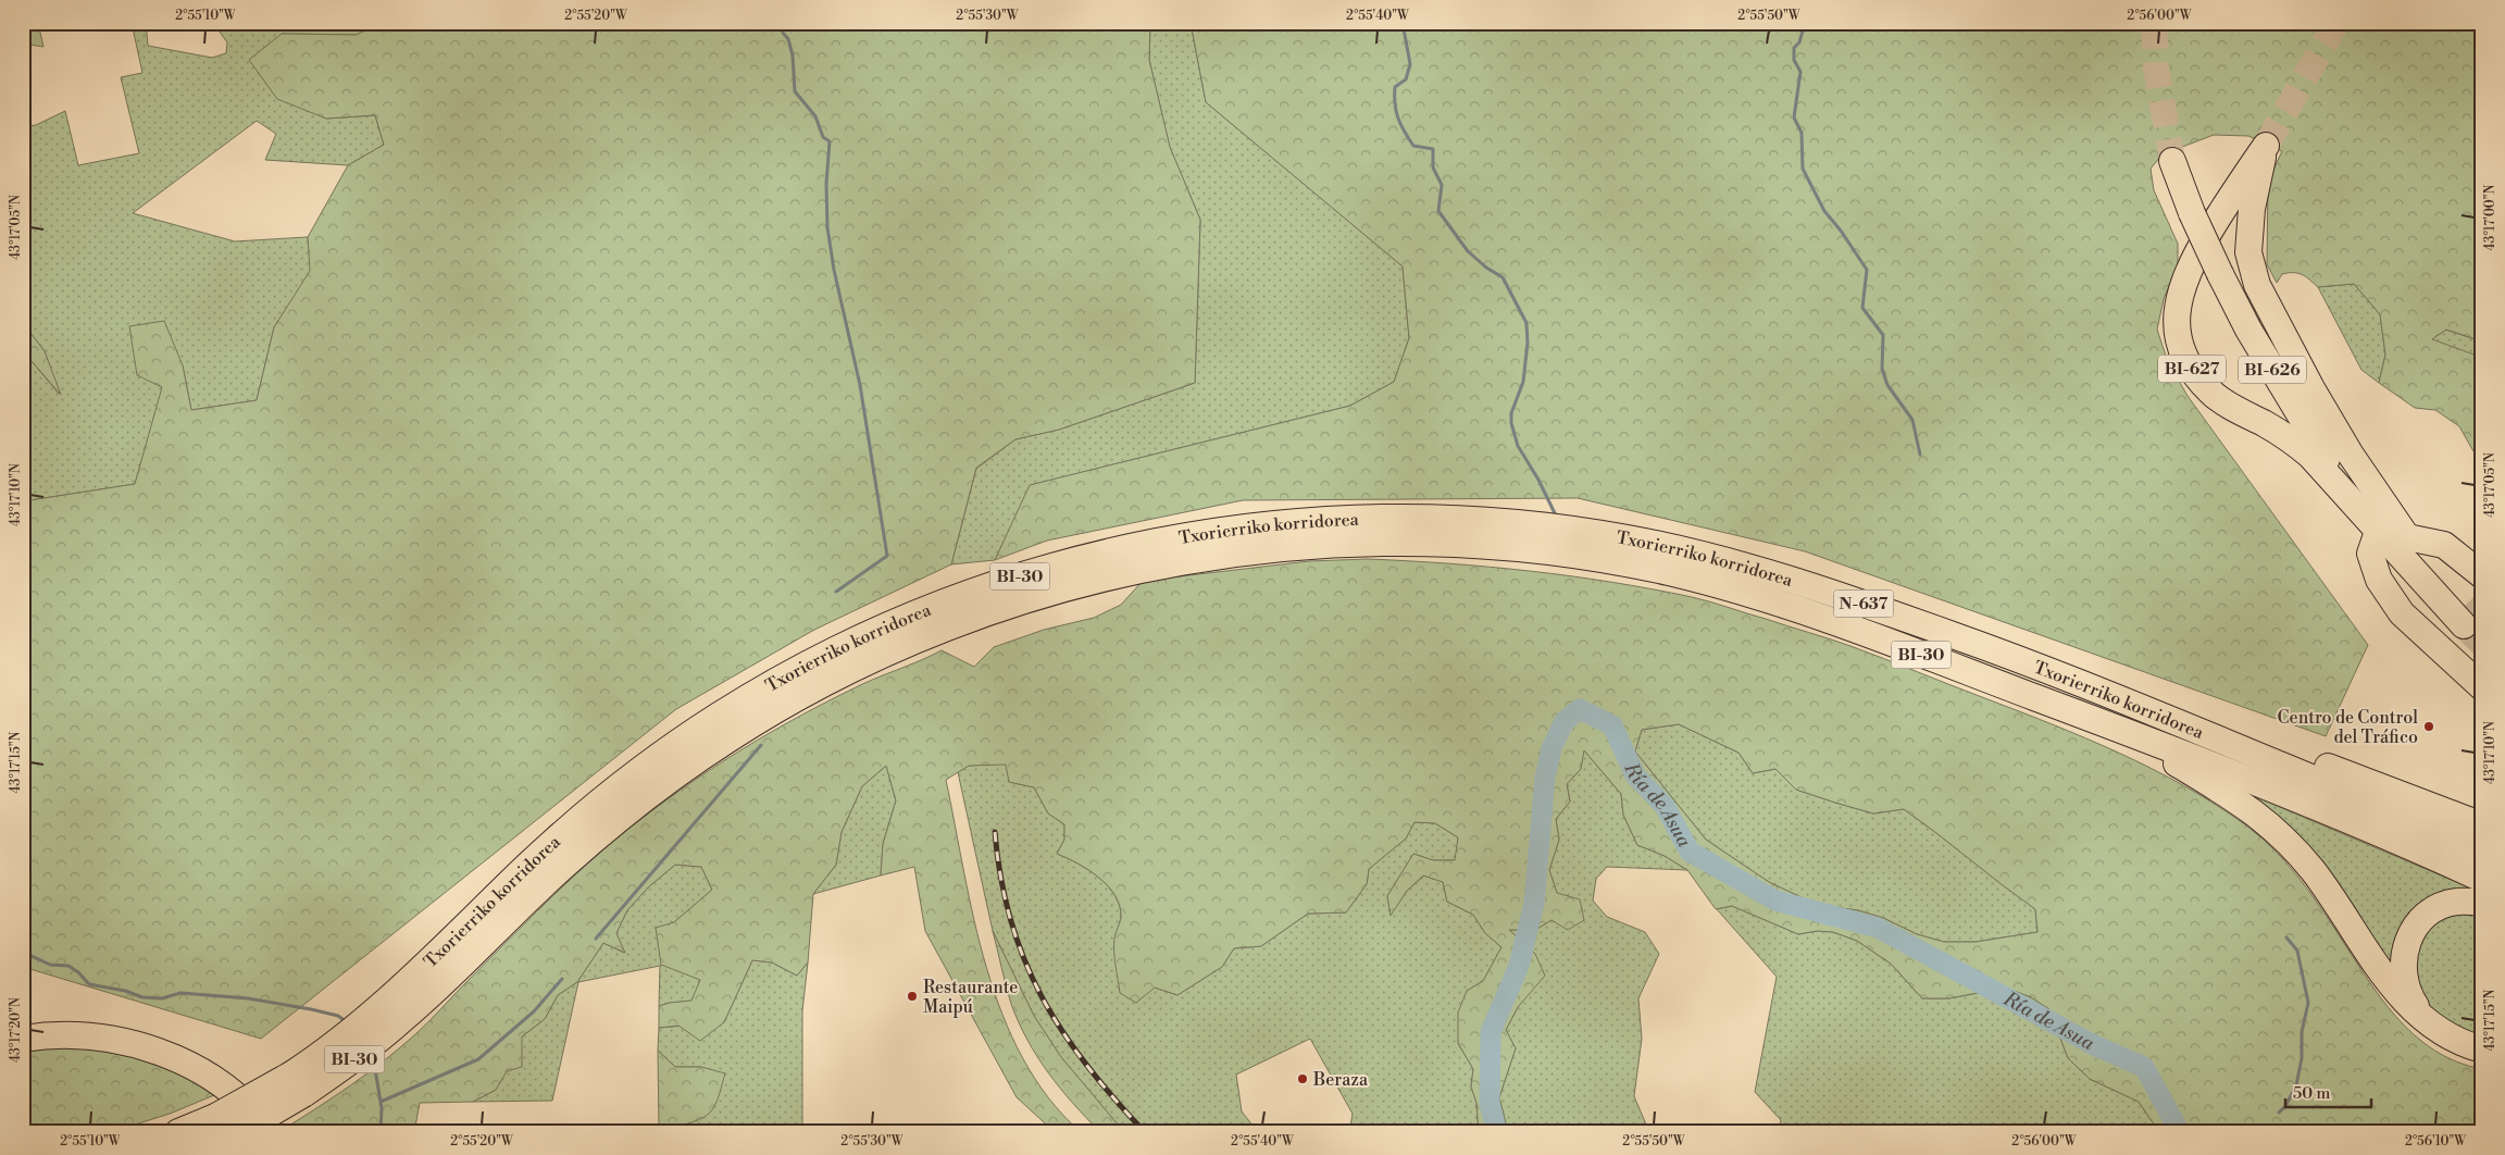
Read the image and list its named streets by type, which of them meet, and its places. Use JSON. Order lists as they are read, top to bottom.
{
  "streets": {
    "highway": [
      "BI-627",
      "BI-626",
      "Txorierriko korridorea",
      "BI-30",
      "N-637"
    ]
  },
  "crossings": [
    ["BI-627", "BI-626"]
  ],
  "water": ["Ría de Asua"],
  "places": ["Centro de Control del Tráfico", "Restaurante Maipú", "Beraza"],
  "scale_bar": "50 m",
  "coordinates": [
    "2°55'10\"W",
    "2°55'20\"W",
    "2°55'30\"W",
    "2°55'40\"W",
    "2°55'50\"W",
    "2°56'00\"W",
    "43°17'00\"N",
    "43°17'05\"N",
    "43°17'10\"N",
    "43°17'15\"N",
    "43°17'20\"N",
    "2°56'10\"W"
  ]
}
